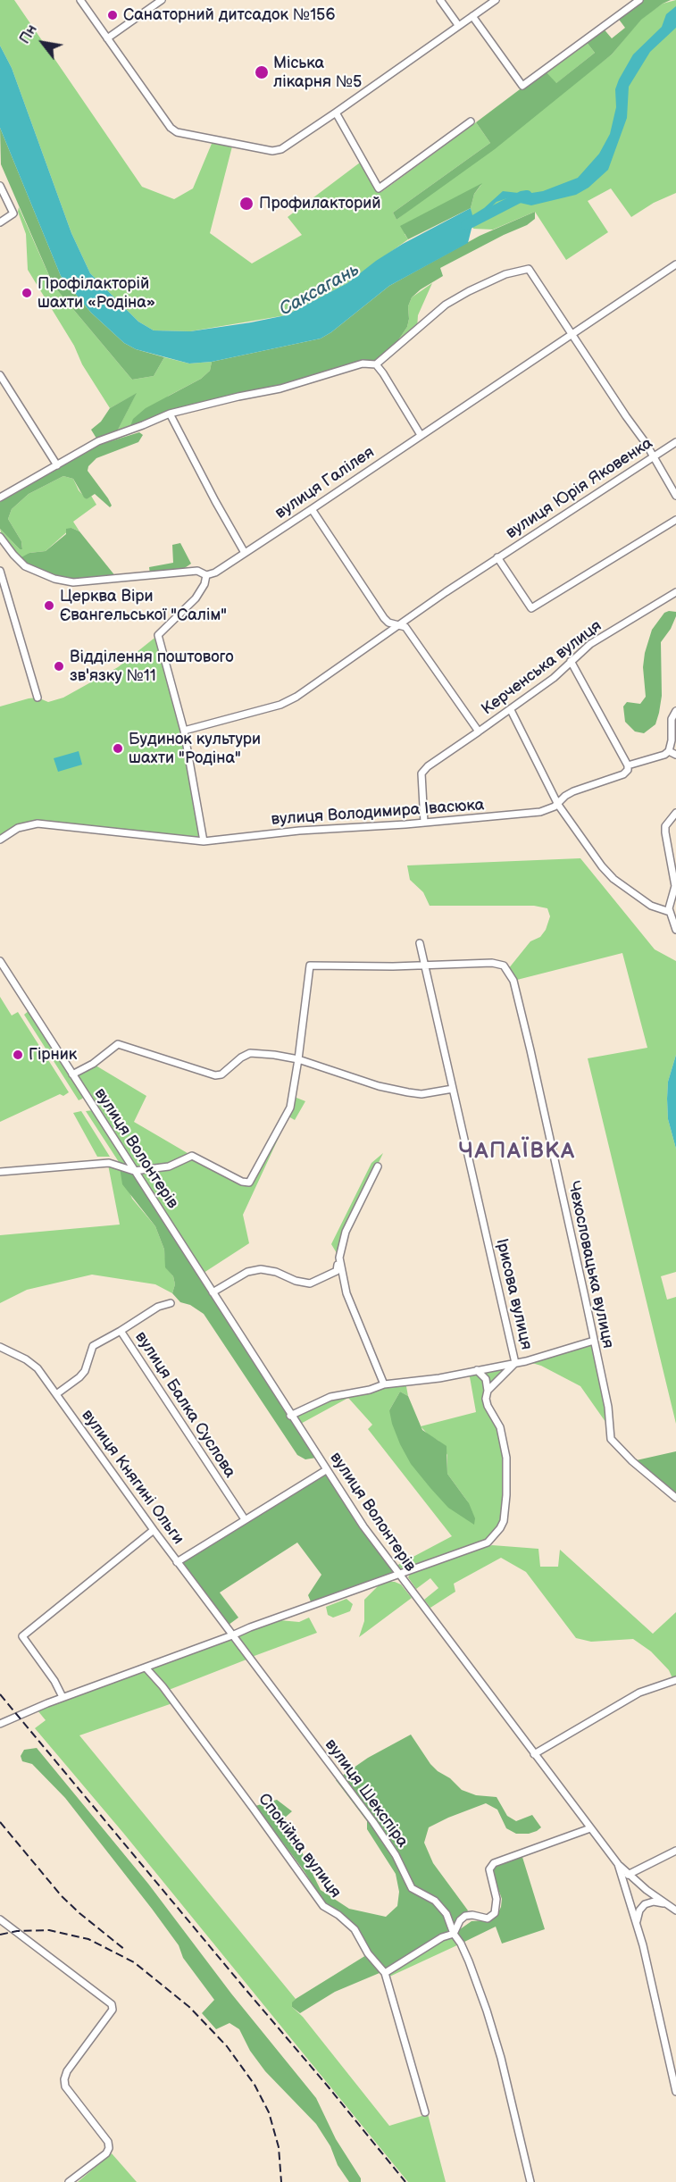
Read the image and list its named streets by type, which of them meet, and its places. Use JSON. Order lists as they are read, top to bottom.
{
  "streets": {
    "street": [
      "вулиця Галілея",
      "вулиця Юрія Яковенка",
      "Керченська вулиця",
      "вулиця Володимира Івасюка",
      "вулиця Волонтерів",
      "Чехословацька вулиця",
      "Ірисова вулиця",
      "вулиця Балка Суслова",
      "вулиця Княгині Ольги",
      "вулиця Шекспіра",
      "Спокійна вулиця"
    ]
  },
  "crossings": [
    ["Керченська вулиця", "вулиця Володимира Івасюка"],
    ["Чехословацька вулиця", "Ірисова вулиця"],
    ["вулиця Балка Суслова", "вулиця Княгині Ольги"],
    ["вулиця Княгині Ольги", "вулиця Шекспіра"]
  ],
  "districts": ["ЧАПАЇВКА"],
  "water": ["Саксагань"],
  "places": [
    "Санаторний дитсадок №156",
    "Міська лікарня №5",
    "Профилакторий",
    "Профілакторій шахти «Родіна»",
    "Церква Віри Євангельської \"Салім\"",
    "Відділення поштового зв'язку №11",
    "Будинок культури шахти \"Родіна\"",
    "Гірник"
  ],
  "north": "top left"
}
